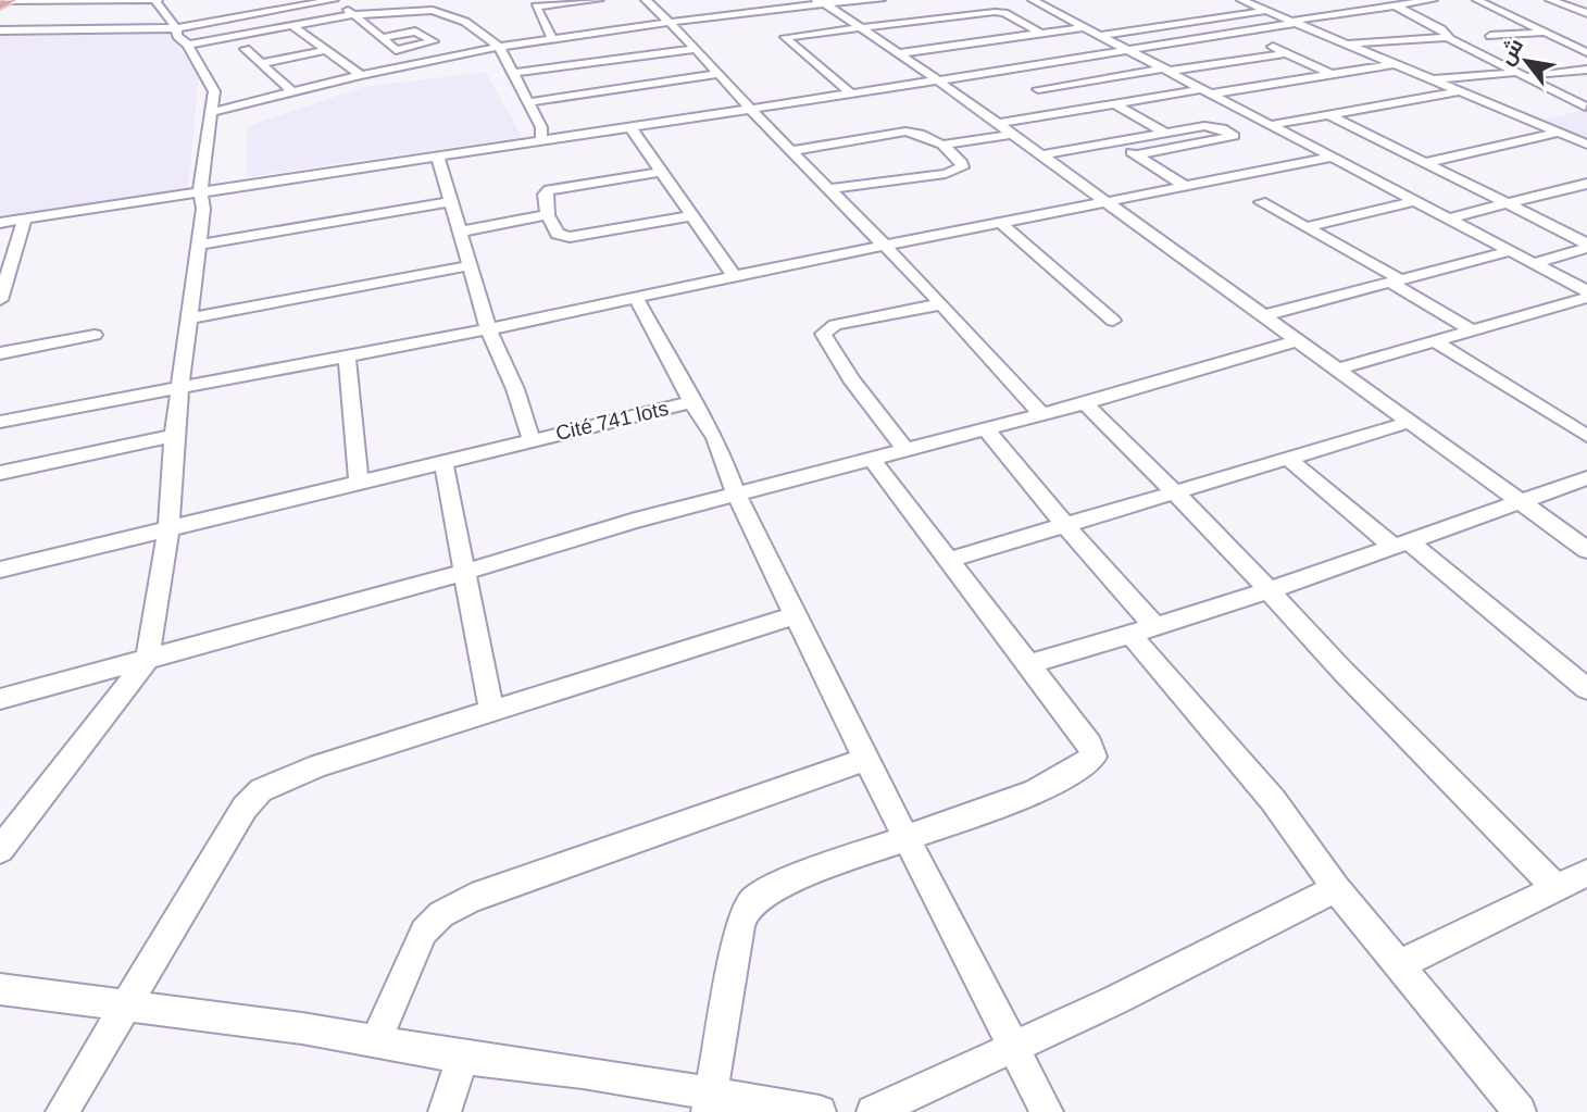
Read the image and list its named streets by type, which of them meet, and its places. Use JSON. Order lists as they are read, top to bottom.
{
  "streets": {
    "street": ["Cité 741 lots"]
  },
  "north": "top left"
}
